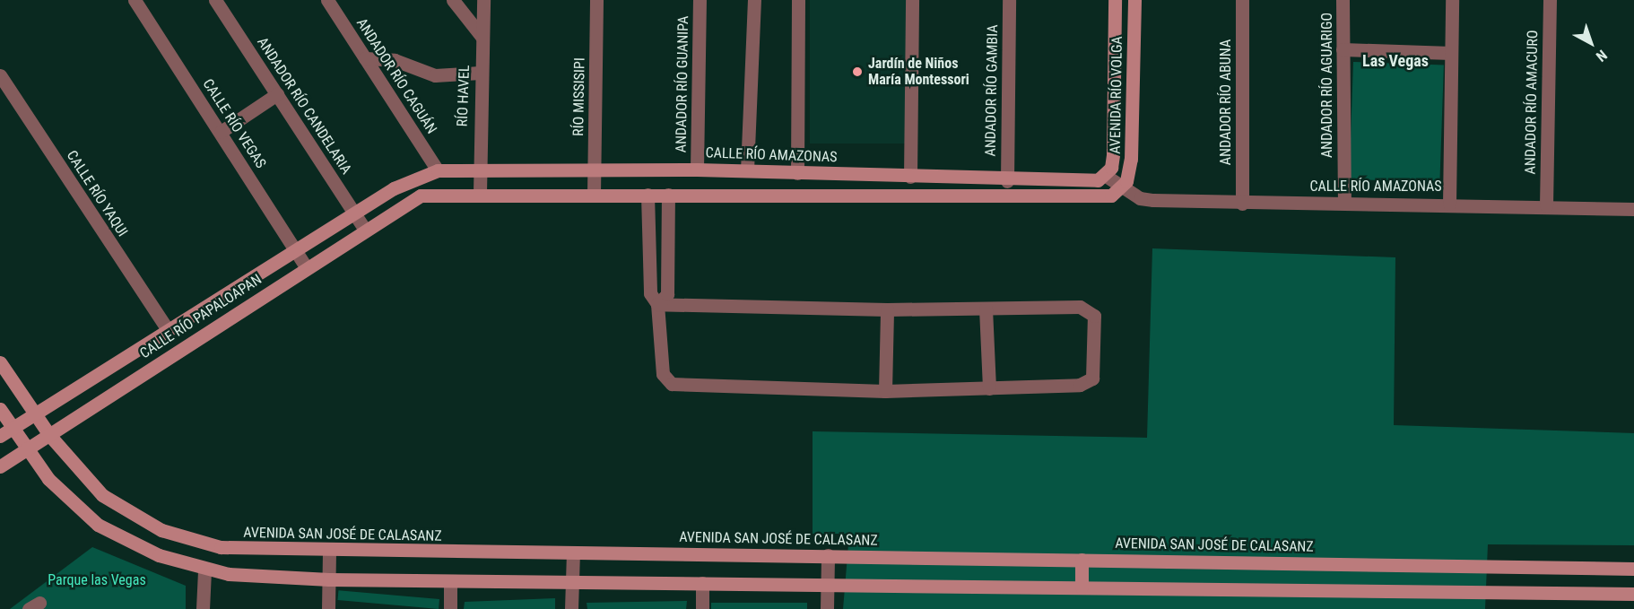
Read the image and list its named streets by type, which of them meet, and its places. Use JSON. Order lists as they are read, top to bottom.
{
  "streets": {
    "street": [
      "ANDADOR RÍO CAGUÁN",
      "ANDADOR RÍO GUANIPA",
      "ANDADOR RÍO AGUARIGO",
      "ANDADOR RÍO GAMBIA",
      "AVENIDA RÍO VOLGA",
      "RÍO HAVEL",
      "RÍO MISSISIPI",
      "ANDADOR RÍO ABUNA",
      "ANDADOR RÍO AMACURO",
      "ANDADOR RÍO CANDELARIA",
      "CALLE RÍO VEGAS",
      "CALLE RÍO AMAZONAS",
      "CALLE RÍO YAQUI",
      "CALLE RÍO PAPALOAPAN",
      "AVENIDA SAN JOSÉ DE CALASANZ"
    ]
  },
  "crossings": [
    ["ANDADOR RÍO CAGUÁN", "CALLE RÍO AMAZONAS"],
    ["ANDADOR RÍO GUANIPA", "CALLE RÍO AMAZONAS"],
    ["ANDADOR RÍO AGUARIGO", "CALLE RÍO AMAZONAS"],
    ["ANDADOR RÍO GAMBIA", "CALLE RÍO AMAZONAS"],
    ["AVENIDA RÍO VOLGA", "CALLE RÍO AMAZONAS"],
    ["RÍO HAVEL", "CALLE RÍO AMAZONAS"],
    ["RÍO HAVEL", "CALLE RÍO PAPALOAPAN"],
    ["RÍO MISSISIPI", "CALLE RÍO AMAZONAS"],
    ["ANDADOR RÍO ABUNA", "CALLE RÍO AMAZONAS"],
    ["ANDADOR RÍO AMACURO", "CALLE RÍO AMAZONAS"],
    ["ANDADOR RÍO CANDELARIA", "CALLE RÍO PAPALOAPAN"],
    ["CALLE RÍO VEGAS", "CALLE RÍO PAPALOAPAN"],
    ["CALLE RÍO AMAZONAS", "CALLE RÍO PAPALOAPAN"],
    ["CALLE RÍO YAQUI", "CALLE RÍO PAPALOAPAN"],
    ["CALLE RÍO PAPALOAPAN", "AVENIDA SAN JOSÉ DE CALASANZ"]
  ],
  "districts": ["Las Vegas"],
  "parks": ["Parque las Vegas"],
  "places": ["Jardín de Niños María Montessori"],
  "north": "bottom right"
}
